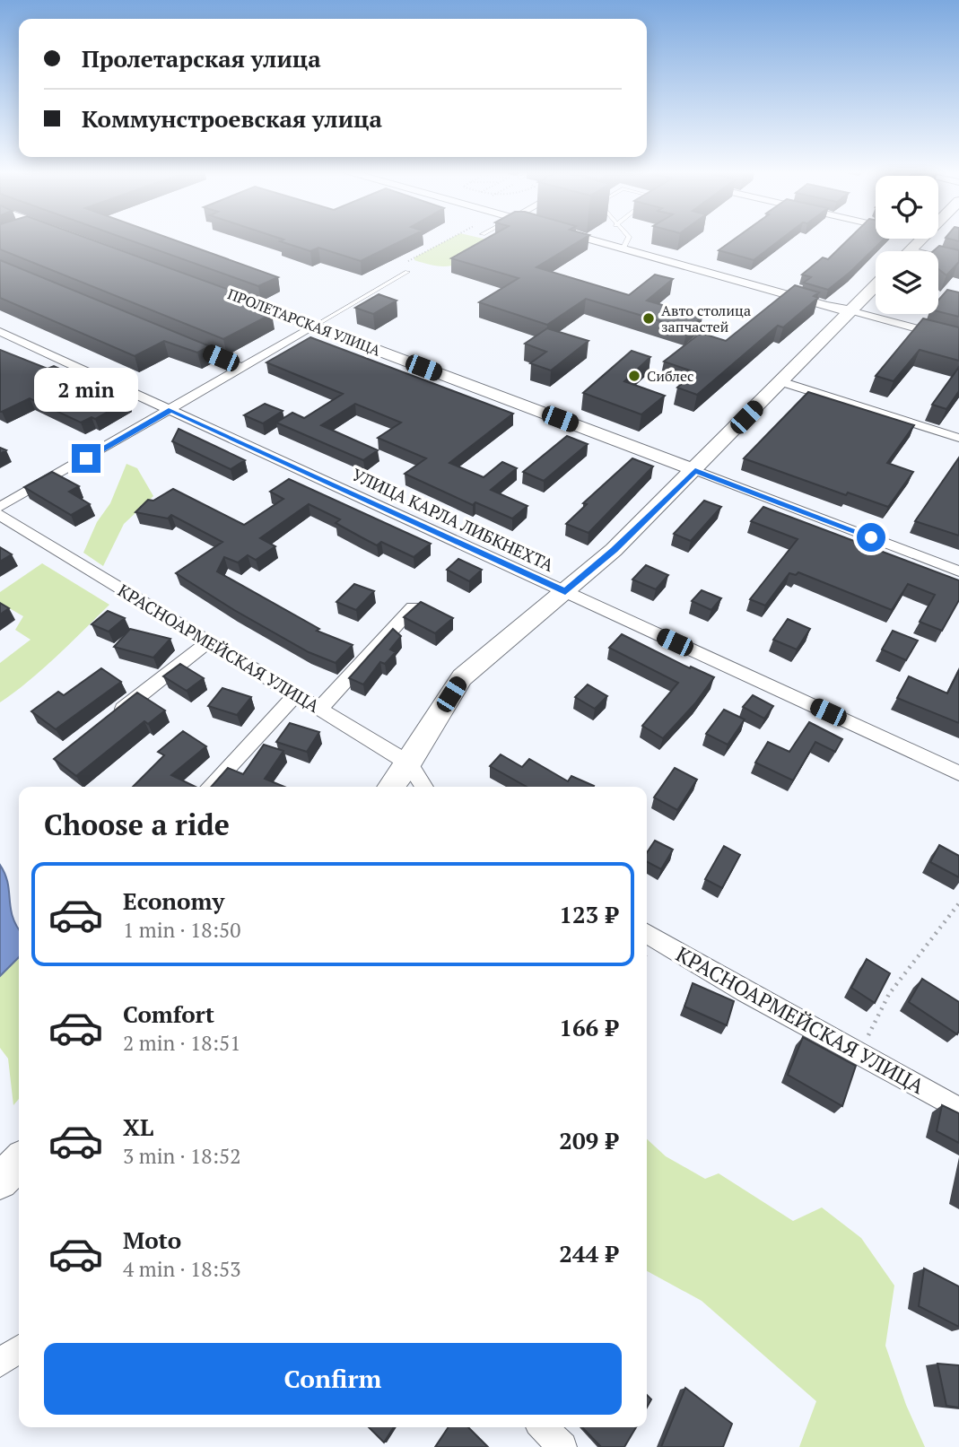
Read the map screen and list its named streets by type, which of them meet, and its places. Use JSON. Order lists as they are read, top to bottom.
{
  "streets": {
    "street": ["ПРОЛЕТАРСКАЯ УЛИЦА", "УЛИЦА КАРЛА ЛИБКНЕХТА", "КРАСНОАРМЕЙСКАЯ УЛИЦА"]
  },
  "places": ["Авто столица запчастей", "Сиблес"],
  "page": {
    "banner": ["Пролетарская улица", "Коммунстроевская улица"],
    "bubble": "2 min",
    "heading": "Choose a ride",
    "list": [
      {
        "name": "Economy",
        "note": "1 min · 18:50",
        "value": "123 ₽"
      },
      {
        "name": "Comfort",
        "note": "2 min · 18:51",
        "value": "166 ₽"
      },
      {
        "name": "XL",
        "note": "3 min · 18:52",
        "value": "209 ₽"
      },
      {
        "name": "Moto",
        "note": "4 min · 18:53",
        "value": "244 ₽"
      }
    ],
    "buttons": "Confirm"
  }
}
